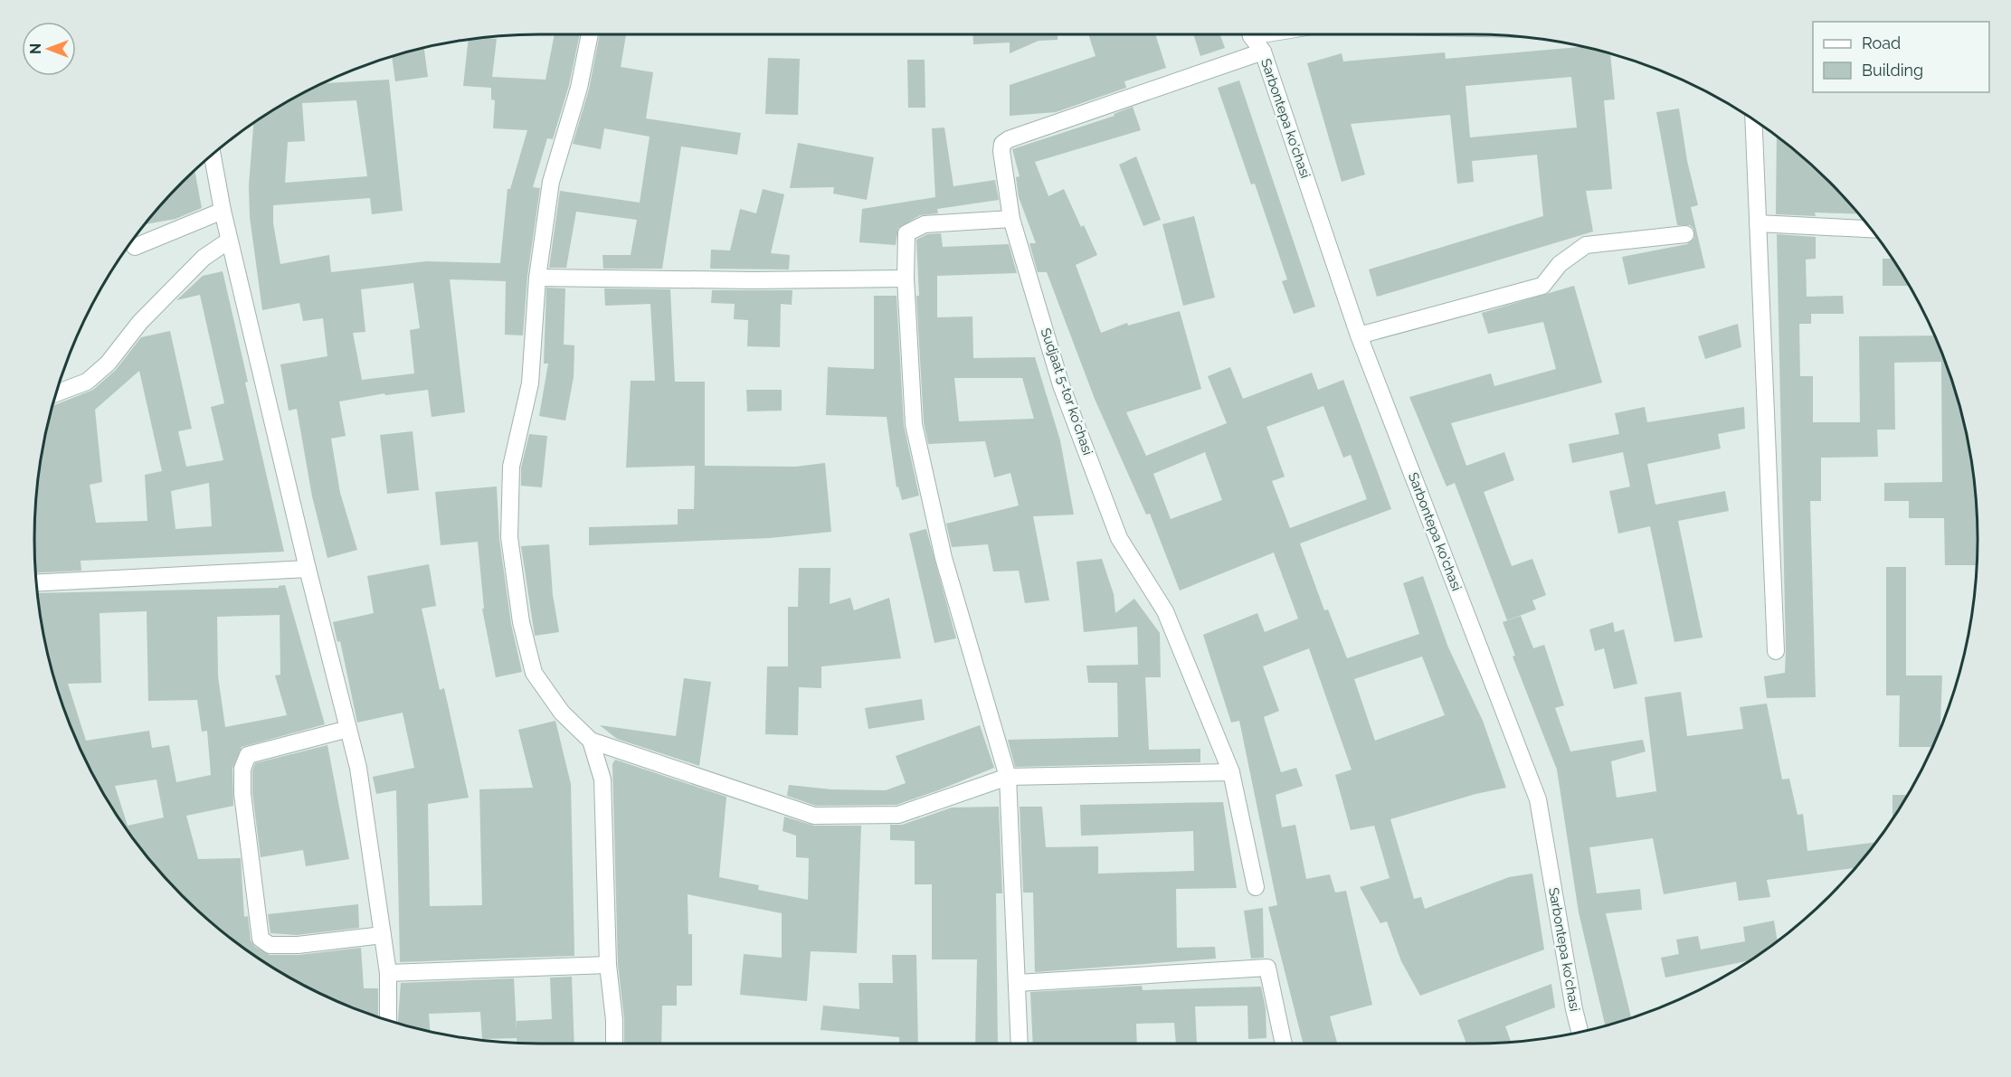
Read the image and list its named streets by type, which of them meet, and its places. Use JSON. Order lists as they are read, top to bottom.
{
  "streets": {
    "street": ["Sarbontepa ko'chasi", "Sudjaat 5-tor koʻchasi"]
  },
  "crossings": [
    ["Sarbontepa ko'chasi", "Sudjaat 5-tor koʻchasi"]
  ],
  "legend": ["Road", "Building"],
  "north": "left"
}
